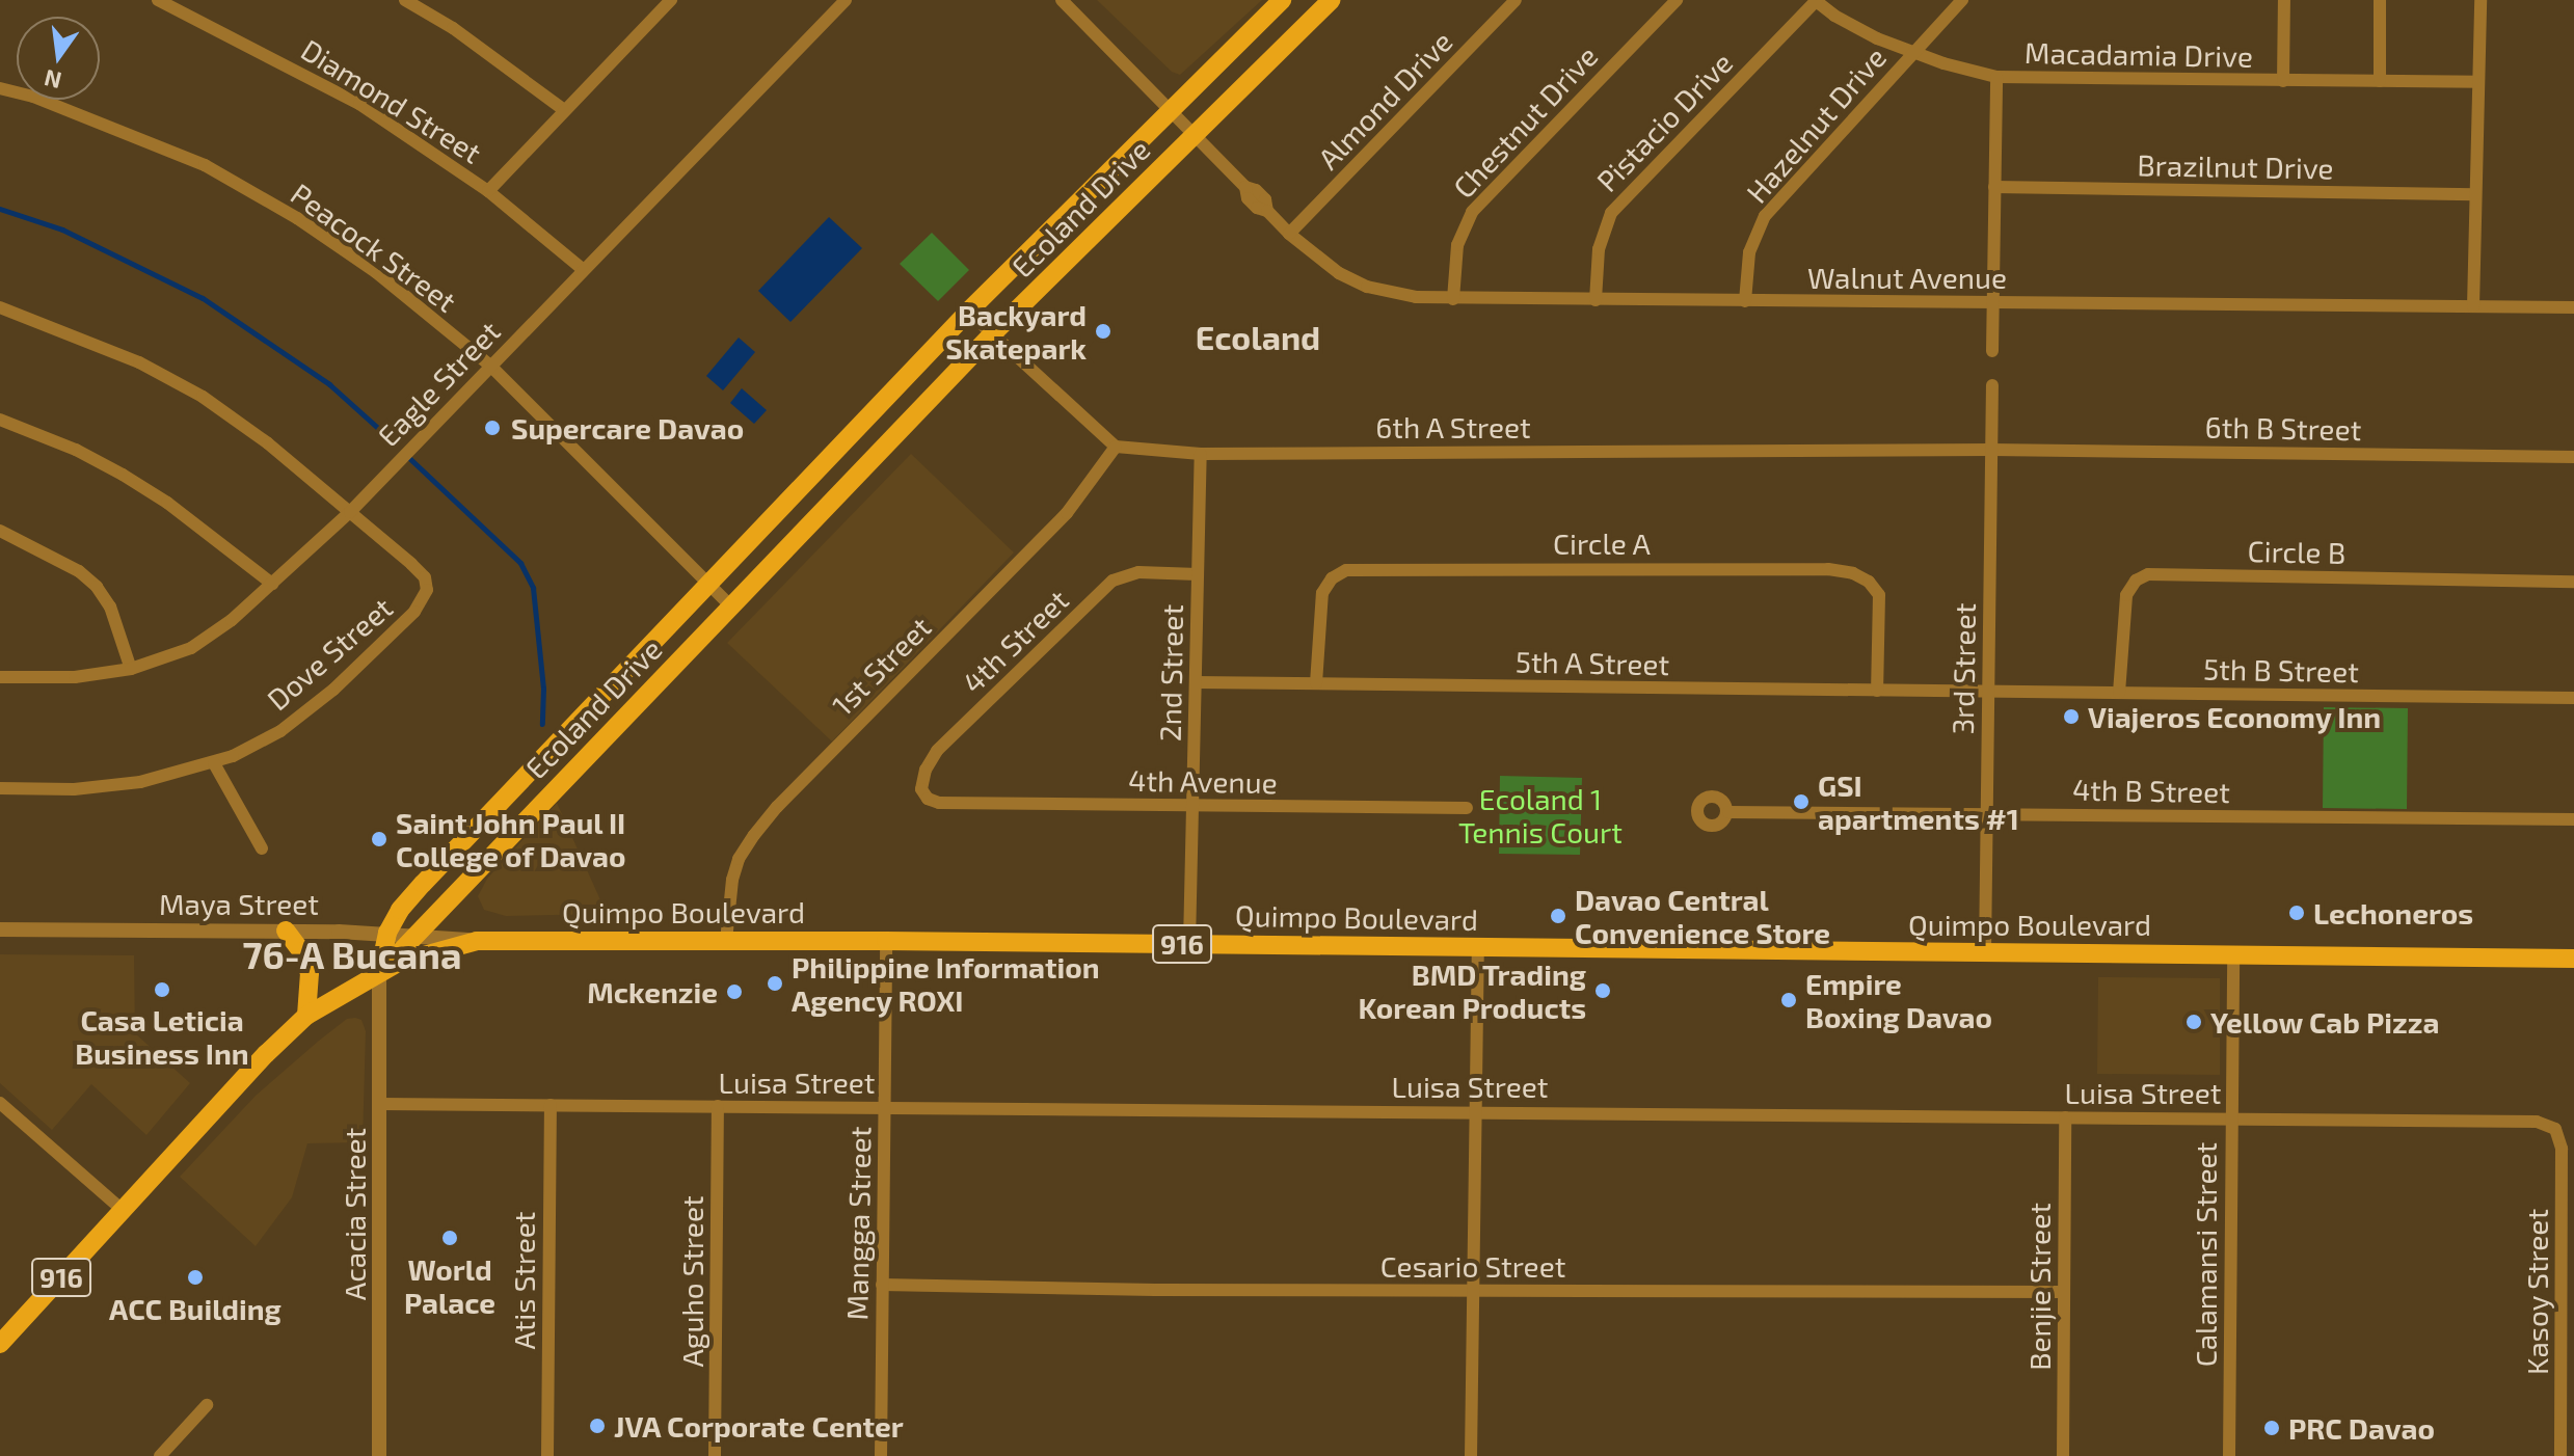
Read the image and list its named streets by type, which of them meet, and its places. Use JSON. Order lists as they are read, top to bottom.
{
  "streets": {
    "main road": ["Ecoland Drive", "Quimpo Boulevard", "916"],
    "street": [
      "Macadamia Drive",
      "Almond Drive",
      "Diamond Street",
      "Chestnut Drive",
      "Pistacio Drive",
      "Hazelnut Drive",
      "Brazilnut Drive",
      "Peacock Street",
      "Walnut Avenue",
      "Eagle Street",
      "6th A Street",
      "6th B Street",
      "Circle A",
      "Circle B",
      "4th Street",
      "Dove Street",
      "5th A Street",
      "1st Street",
      "3rd Street",
      "5th B Street",
      "2nd Street",
      "4th Avenue",
      "4th B Street",
      "Maya Street",
      "Luisa Street",
      "Acacia Street",
      "Mangga Street",
      "Calamansi Street",
      "Cesario Street",
      "Atis Street",
      "Aguho Street",
      "Benjie Street",
      "Kasoy Street"
    ]
  },
  "crossings": [
    ["Macadamia Drive", "Pistacio Drive"],
    ["Macadamia Drive", "Hazelnut Drive"],
    ["Almond Drive", "Walnut Avenue"],
    ["Diamond Street", "Eagle Street"],
    ["Chestnut Drive", "Walnut Avenue"],
    ["Pistacio Drive", "Walnut Avenue"],
    ["Hazelnut Drive", "Walnut Avenue"],
    ["Ecoland Drive", "Peacock Street"],
    ["Ecoland Drive", "Walnut Avenue"],
    ["Ecoland Drive", "Maya Street"],
    ["Ecoland Drive", "Quimpo Boulevard"],
    ["Ecoland Drive", "Acacia Street"],
    ["Peacock Street", "Eagle Street"],
    ["Eagle Street", "Dove Street"],
    ["6th A Street", "6th B Street"],
    ["6th A Street", "1st Street"],
    ["6th A Street", "3rd Street"],
    ["6th A Street", "2nd Street"],
    ["6th B Street", "3rd Street"],
    ["Circle A", "5th A Street"],
    ["Circle B", "5th B Street"],
    ["4th Street", "2nd Street"],
    ["4th Street", "4th Avenue"],
    ["5th A Street", "3rd Street"],
    ["5th A Street", "5th B Street"],
    ["5th A Street", "2nd Street"],
    ["1st Street", "Quimpo Boulevard"],
    ["3rd Street", "5th B Street"],
    ["3rd Street", "4th B Street"],
    ["3rd Street", "Quimpo Boulevard"],
    ["2nd Street", "4th Avenue"],
    ["2nd Street", "Quimpo Boulevard"],
    ["Maya Street", "Quimpo Boulevard"],
    ["Quimpo Boulevard", "Acacia Street"],
    ["Quimpo Boulevard", "Mangga Street"],
    ["Quimpo Boulevard", "Calamansi Street"],
    ["Luisa Street", "Acacia Street"],
    ["Luisa Street", "Mangga Street"],
    ["Luisa Street", "Calamansi Street"],
    ["Luisa Street", "Atis Street"],
    ["Luisa Street", "Aguho Street"],
    ["Luisa Street", "Benjie Street"],
    ["Luisa Street", "Kasoy Street"],
    ["Mangga Street", "Cesario Street"],
    ["Cesario Street", "Benjie Street"]
  ],
  "districts": ["Ecoland", "76-A Bucana"],
  "parks": ["Ecoland 1 Tennis Court"],
  "places": [
    "Backyard Skatepark",
    "Supercare Davao",
    "Viajeros Economy Inn",
    "GSI apartments #1",
    "Saint John Paul II College of Davao",
    "Lechoneros",
    "Davao Central Convenience Store",
    "Philippine Information Agency ROXI",
    "Casa Leticia Business Inn",
    "BMD Trading Korean Products",
    "Mckenzie",
    "Empire Boxing Davao",
    "Yellow Cab Pizza",
    "World Palace",
    "ACC Building",
    "JVA Corporate Center",
    "PRC Davao"
  ],
  "north": "bottom"
}
